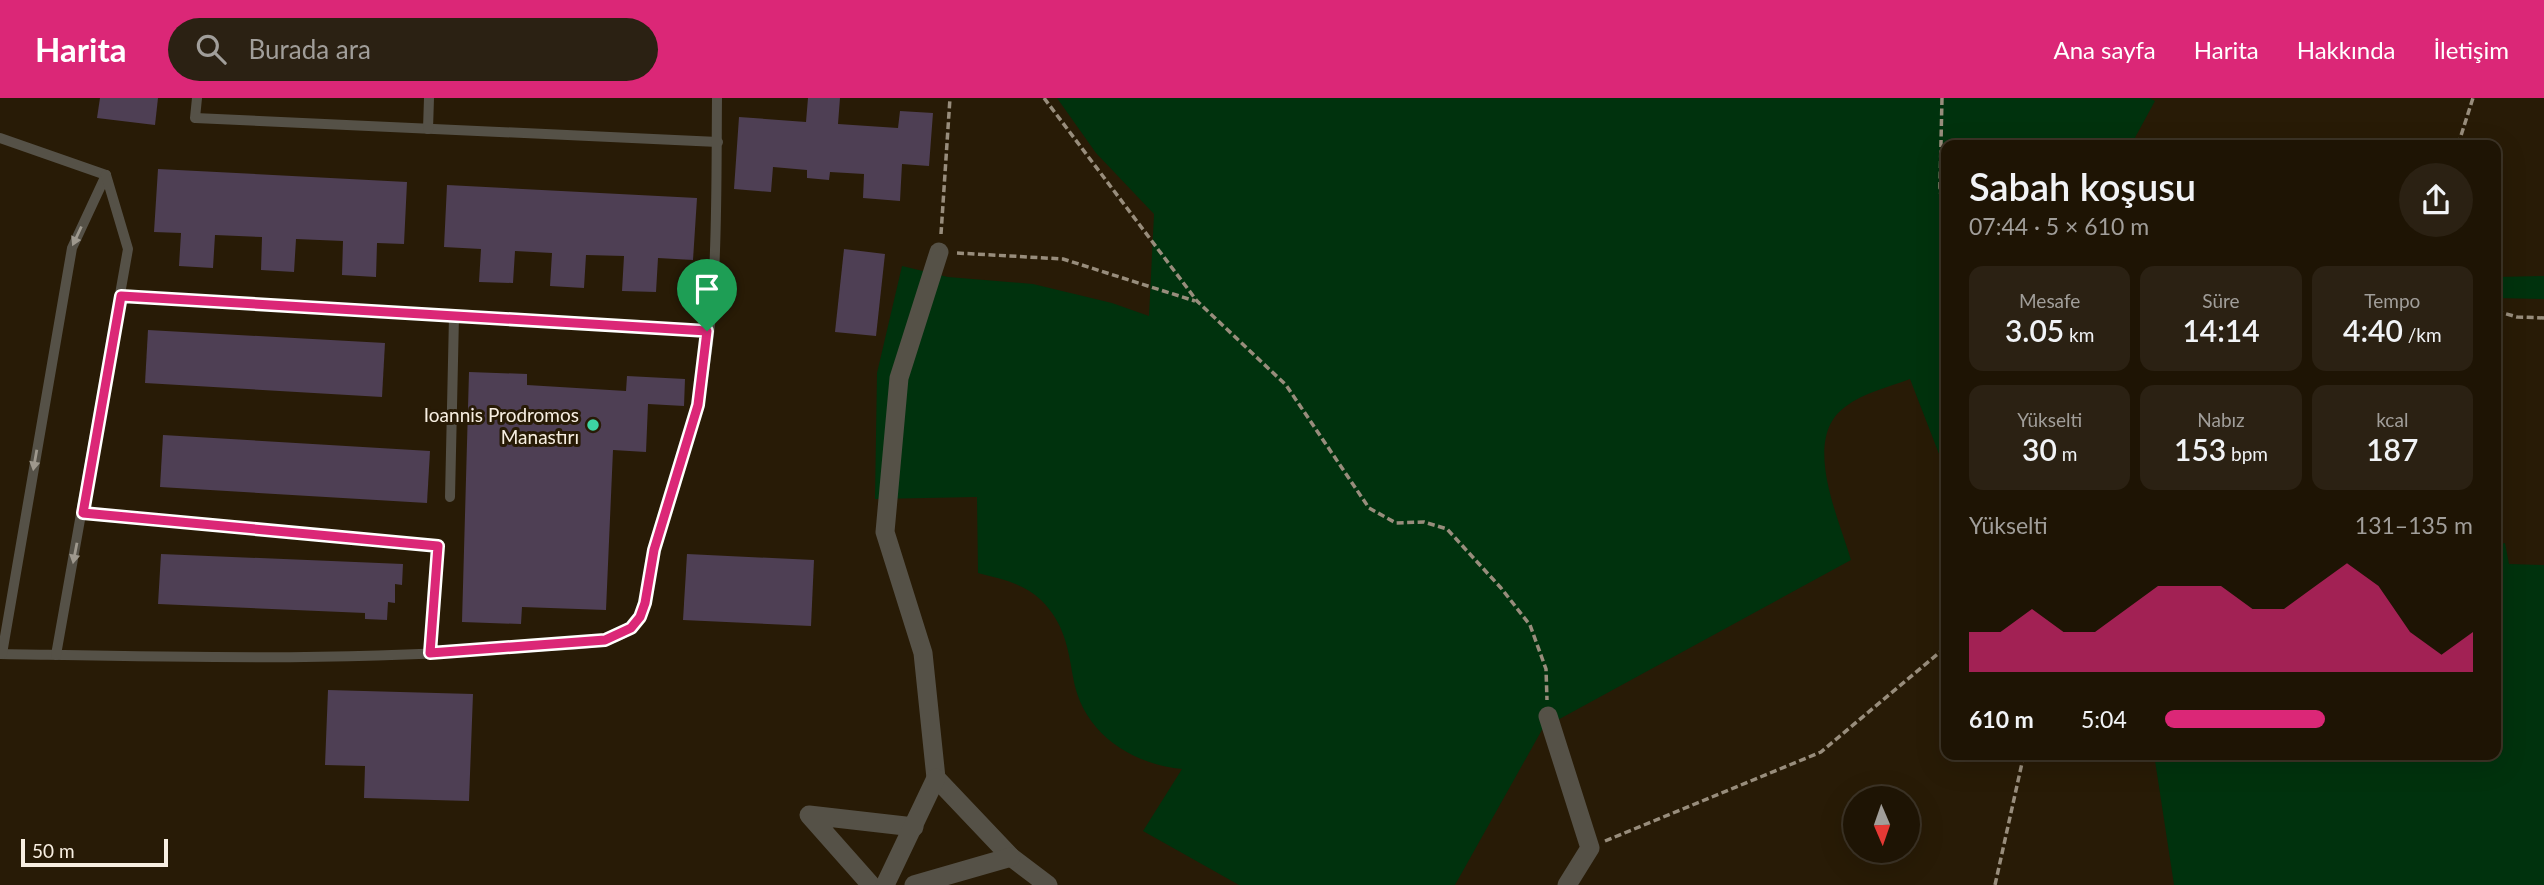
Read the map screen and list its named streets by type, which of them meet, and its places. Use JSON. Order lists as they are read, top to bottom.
{
  "places": ["Ioannis Prodromos Manastırı"],
  "scale_bar": "50 m",
  "north": "bottom",
  "page": {
    "header": "Harita",
    "search": "Burada ara",
    "nav": [
      "Ana sayfa",
      "Harita",
      "Hakkında",
      "İletişim"
    ],
    "heading": ["Sabah koşusu", "07:44 · 5 × 610 m"],
    "stats": [
      ["Mesafe", "3.05 km"],
      ["Süre", "14:14"],
      ["Tempo", "4:40 /km"],
      ["Yükselti", "30 m"],
      ["Nabız", "153 bpm"],
      ["kcal", "187"]
    ],
    "chart": ["Yükselti", "131–135 m"],
    "list": [
      {
        "name": "610 m",
        "note": "5:04"
      }
    ],
    "scale": "50 m"
  }
}
